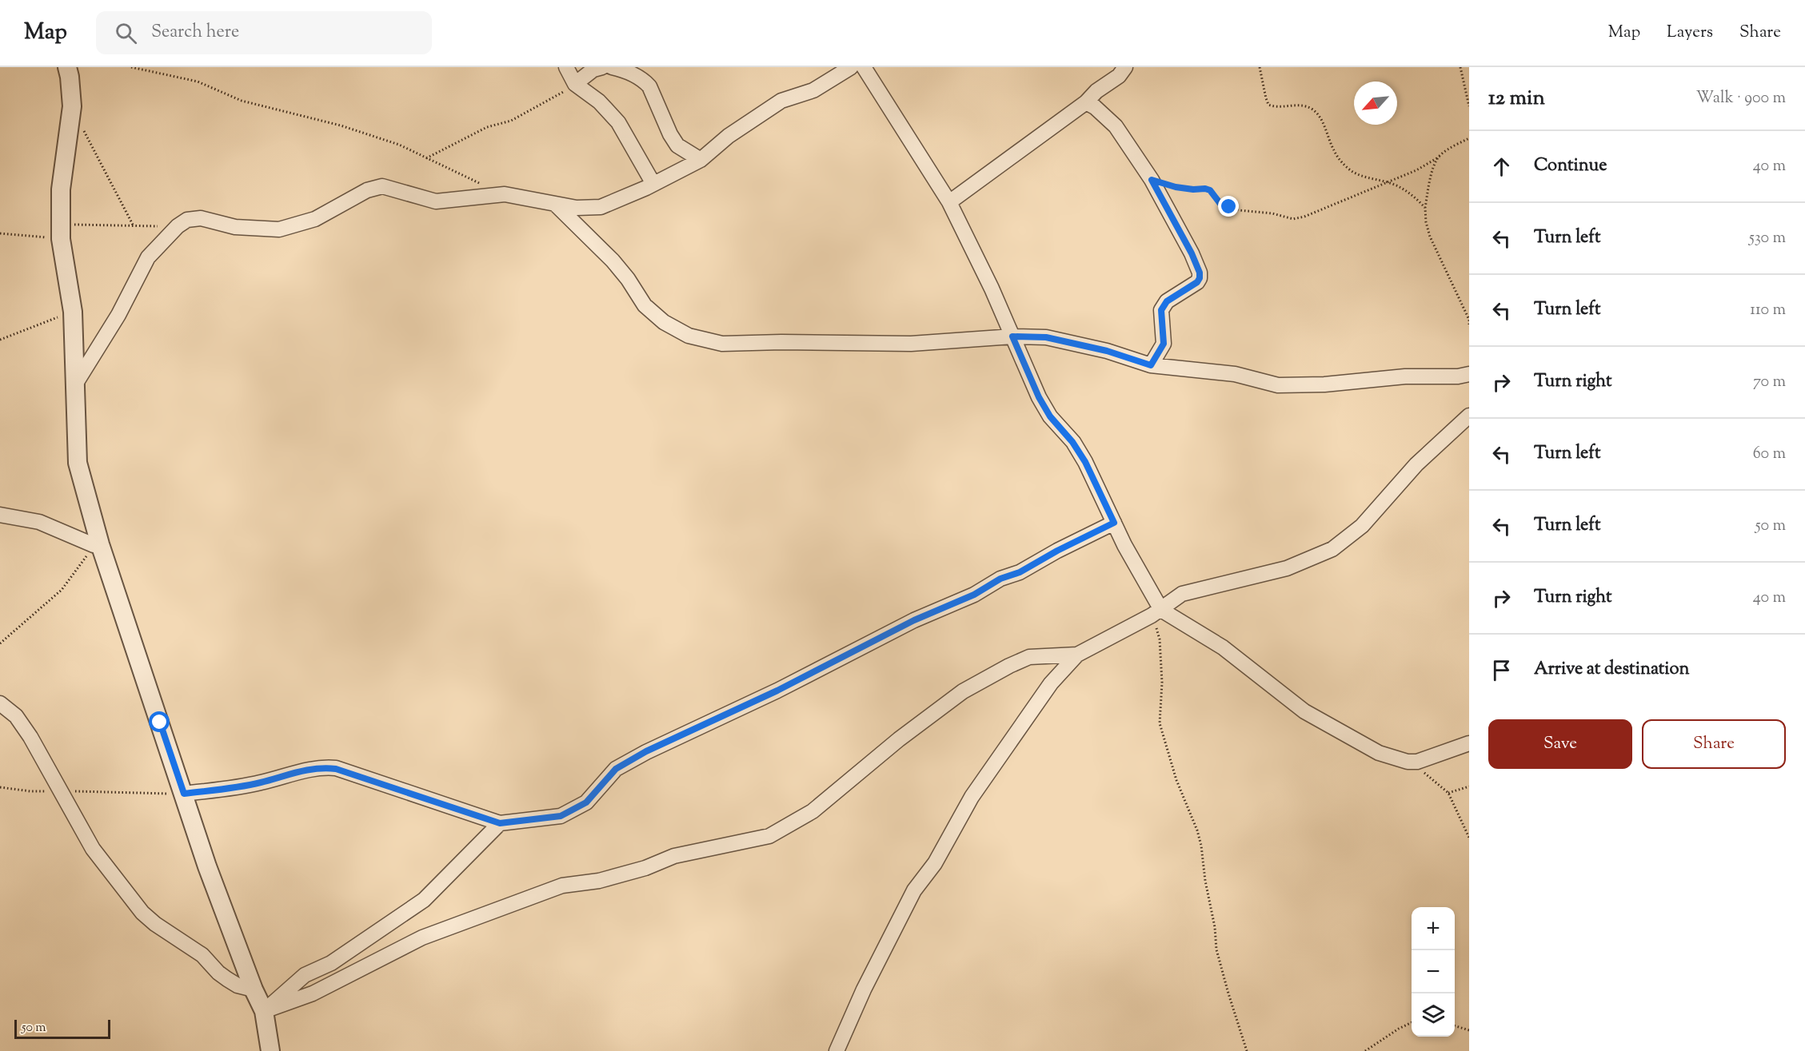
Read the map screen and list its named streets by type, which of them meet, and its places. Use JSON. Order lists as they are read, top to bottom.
{
  "scale_bar": "50 m",
  "north": "bottom left",
  "page": {
    "header": "Map",
    "search": "Search here",
    "nav": ["Map", "Layers", "Share"],
    "heading": ["12 min", "Walk · 900 m"],
    "list": [
      ["Continue", "40 m"],
      ["Turn left", "530 m"],
      ["Turn left", "110 m"],
      ["Turn right", "70 m"],
      ["Turn left", "60 m"],
      ["Turn left", "50 m"],
      ["Turn right", "40 m"],
      "Arrive at destination"
    ],
    "buttons": ["Save", "Share"],
    "map_buttons": ["+", "−"],
    "scale": "50 m"
  }
}
